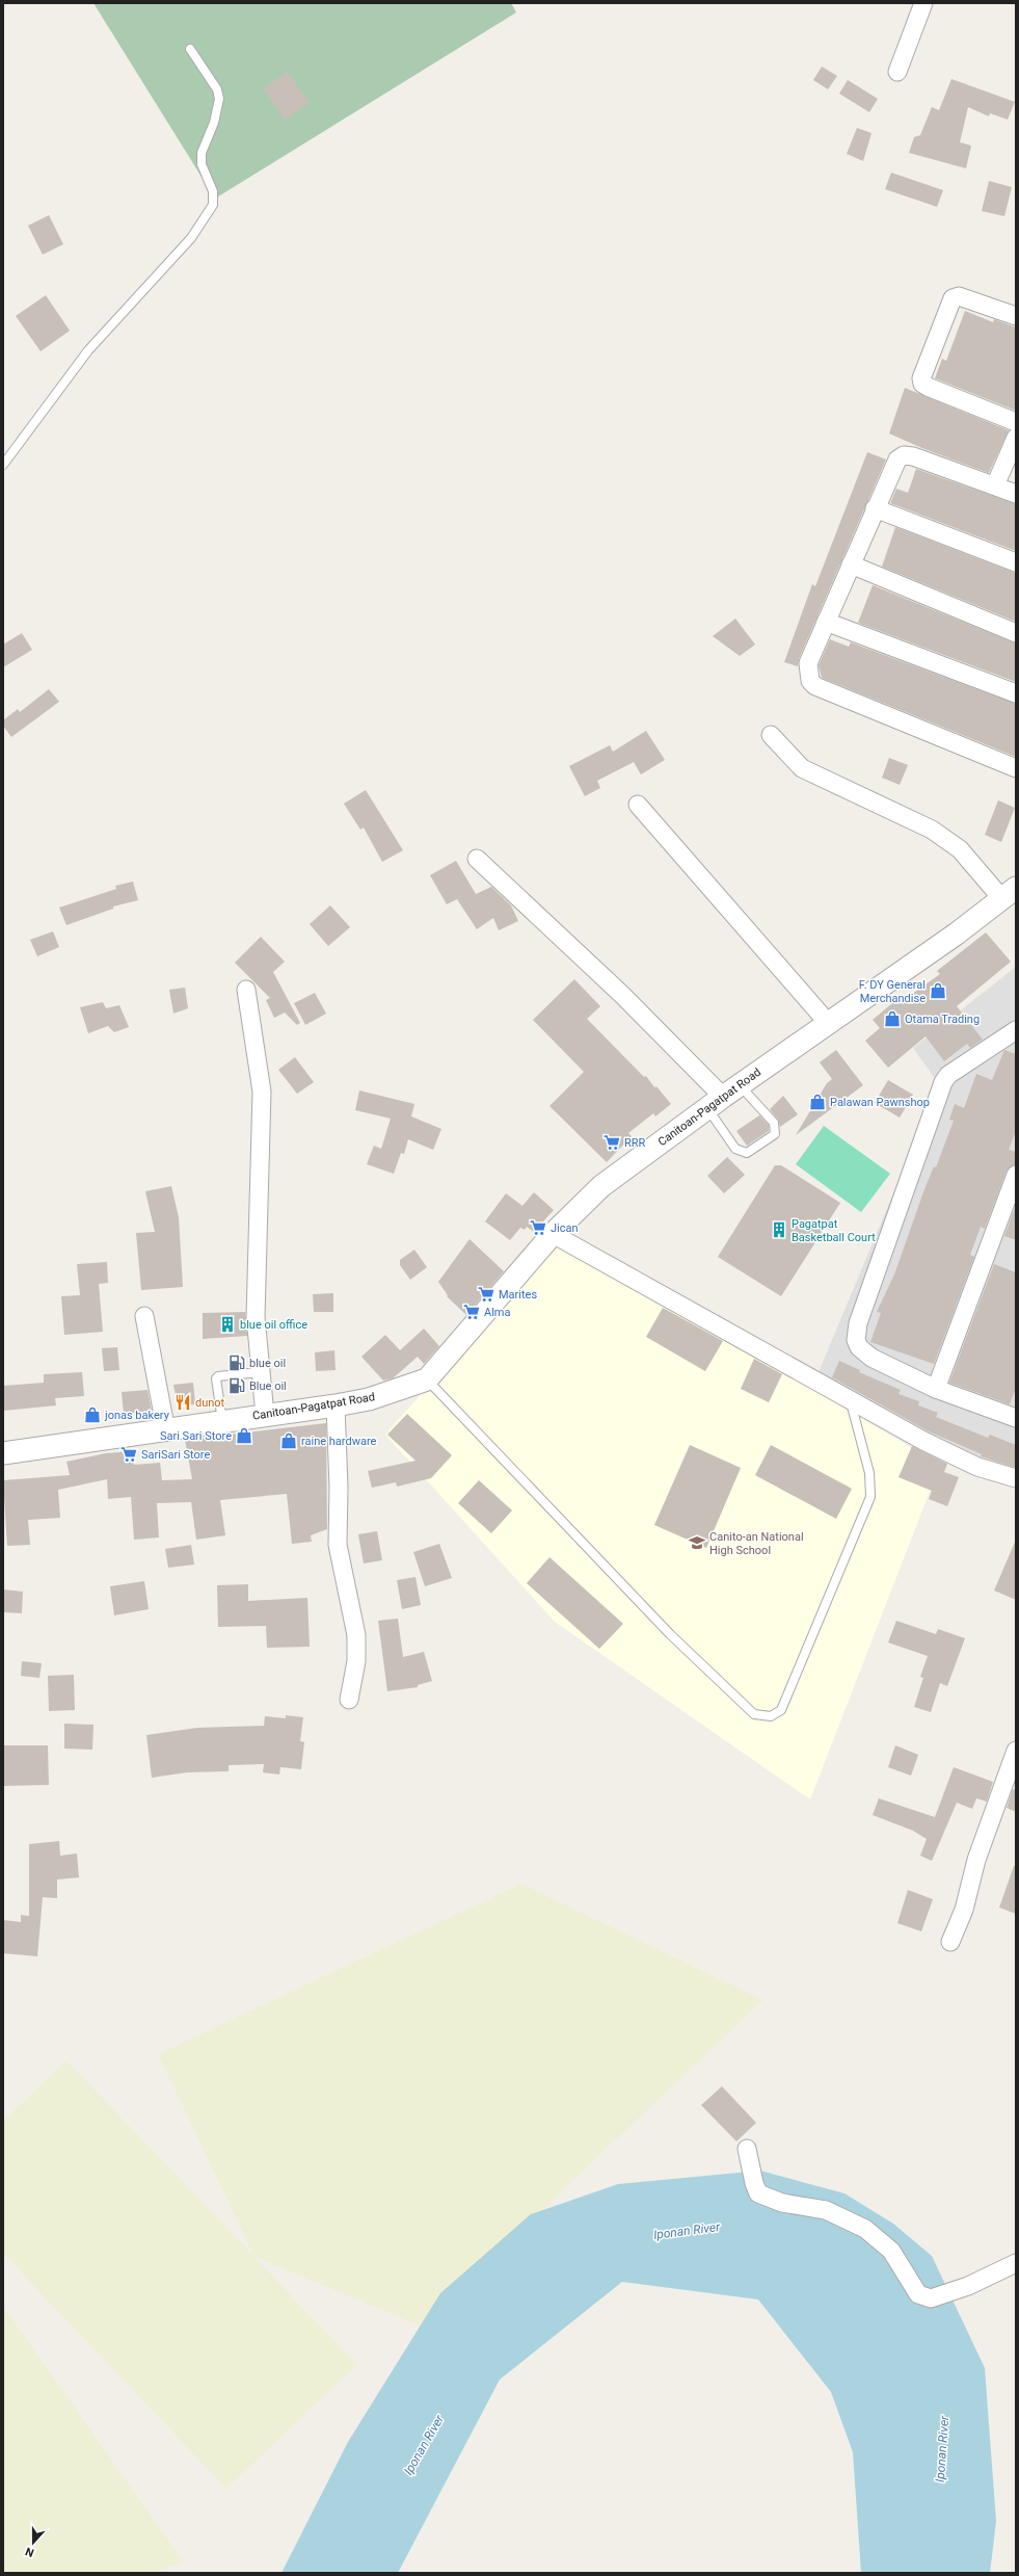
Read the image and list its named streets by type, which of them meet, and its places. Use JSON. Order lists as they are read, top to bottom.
{
  "streets": {
    "street": ["Canitoan-Pagatpat Road"]
  },
  "water": ["Iponan River"],
  "places": {
    "shop": [
      "F. DY General Merchandise",
      "Otama Trading",
      "Palawan Pawnshop",
      "jonas bakery",
      "Sari Sari Store",
      "raine hardware"
    ],
    "supermarket": [
      "RRR",
      "Jican",
      "Marites",
      "Alma",
      "SariSari Store"
    ],
    "building": ["Pagatpat Basketball Court", "blue oil office"],
    "fuel station": ["blue oil", "Blue oil"],
    "restaurant": ["dunot"],
    "school or university": ["Canito-an National High School"]
  },
  "north": "bottom"
}
